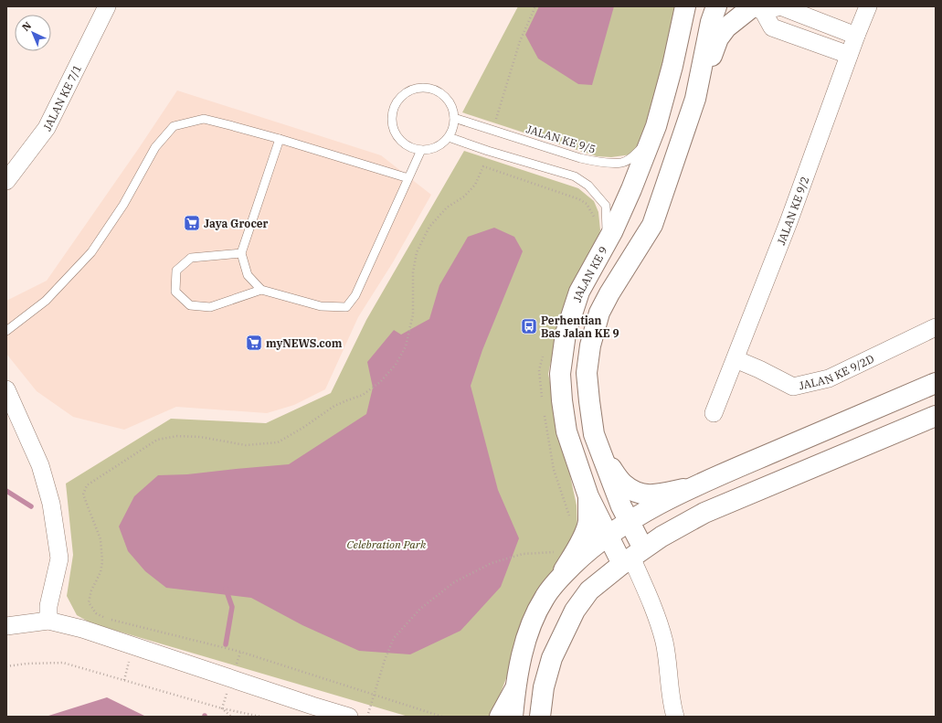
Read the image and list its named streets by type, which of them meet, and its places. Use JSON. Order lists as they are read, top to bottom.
{
  "streets": {
    "street": [
      "JALAN KE 7/1",
      "JALAN KE 9/2",
      "JALAN KE 9",
      "JALAN KE 9/2D"
    ],
    "lane": ["JALAN KE 9/5"]
  },
  "crossings": [
    ["JALAN KE 9/5", "JALAN KE 9"],
    ["JALAN KE 9/2", "JALAN KE 9/2D"]
  ],
  "parks": ["Celebration Park"],
  "places": {
    "supermarket": ["Jaya Grocer", "myNEWS.com"],
    "bus stop": ["Perhentian Bas Jalan KE 9"]
  },
  "north": "top left"
}
